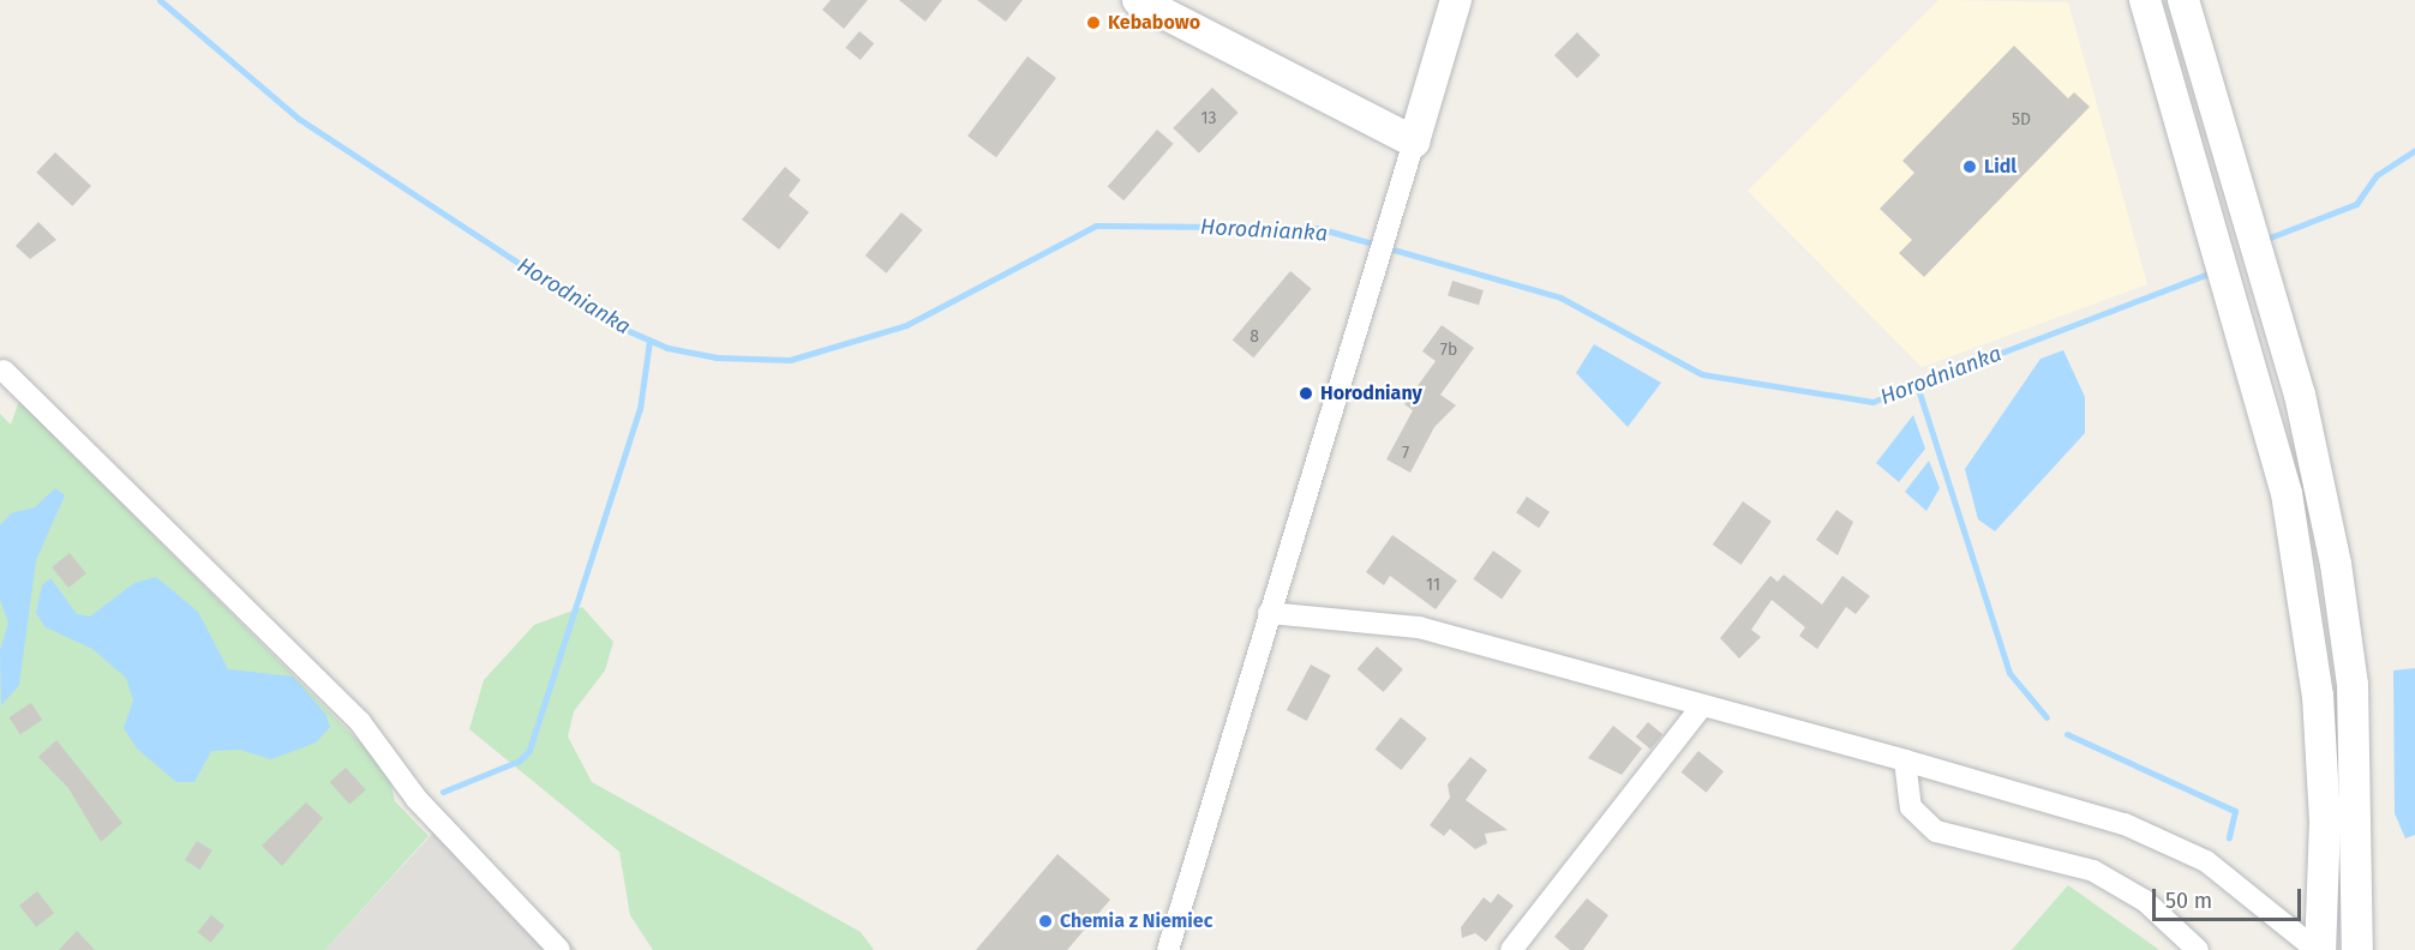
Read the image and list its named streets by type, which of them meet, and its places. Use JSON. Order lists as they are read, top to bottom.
{
  "water": ["Horodnianka"],
  "places": [
    "Kebabowo",
    "Lidl",
    "Horodniany",
    "Chemia z Niemiec"
  ],
  "house_numbers": [
    "13",
    "5D",
    "8",
    "7b",
    "7",
    "11"
  ],
  "scale_bar": "50 m"
}
